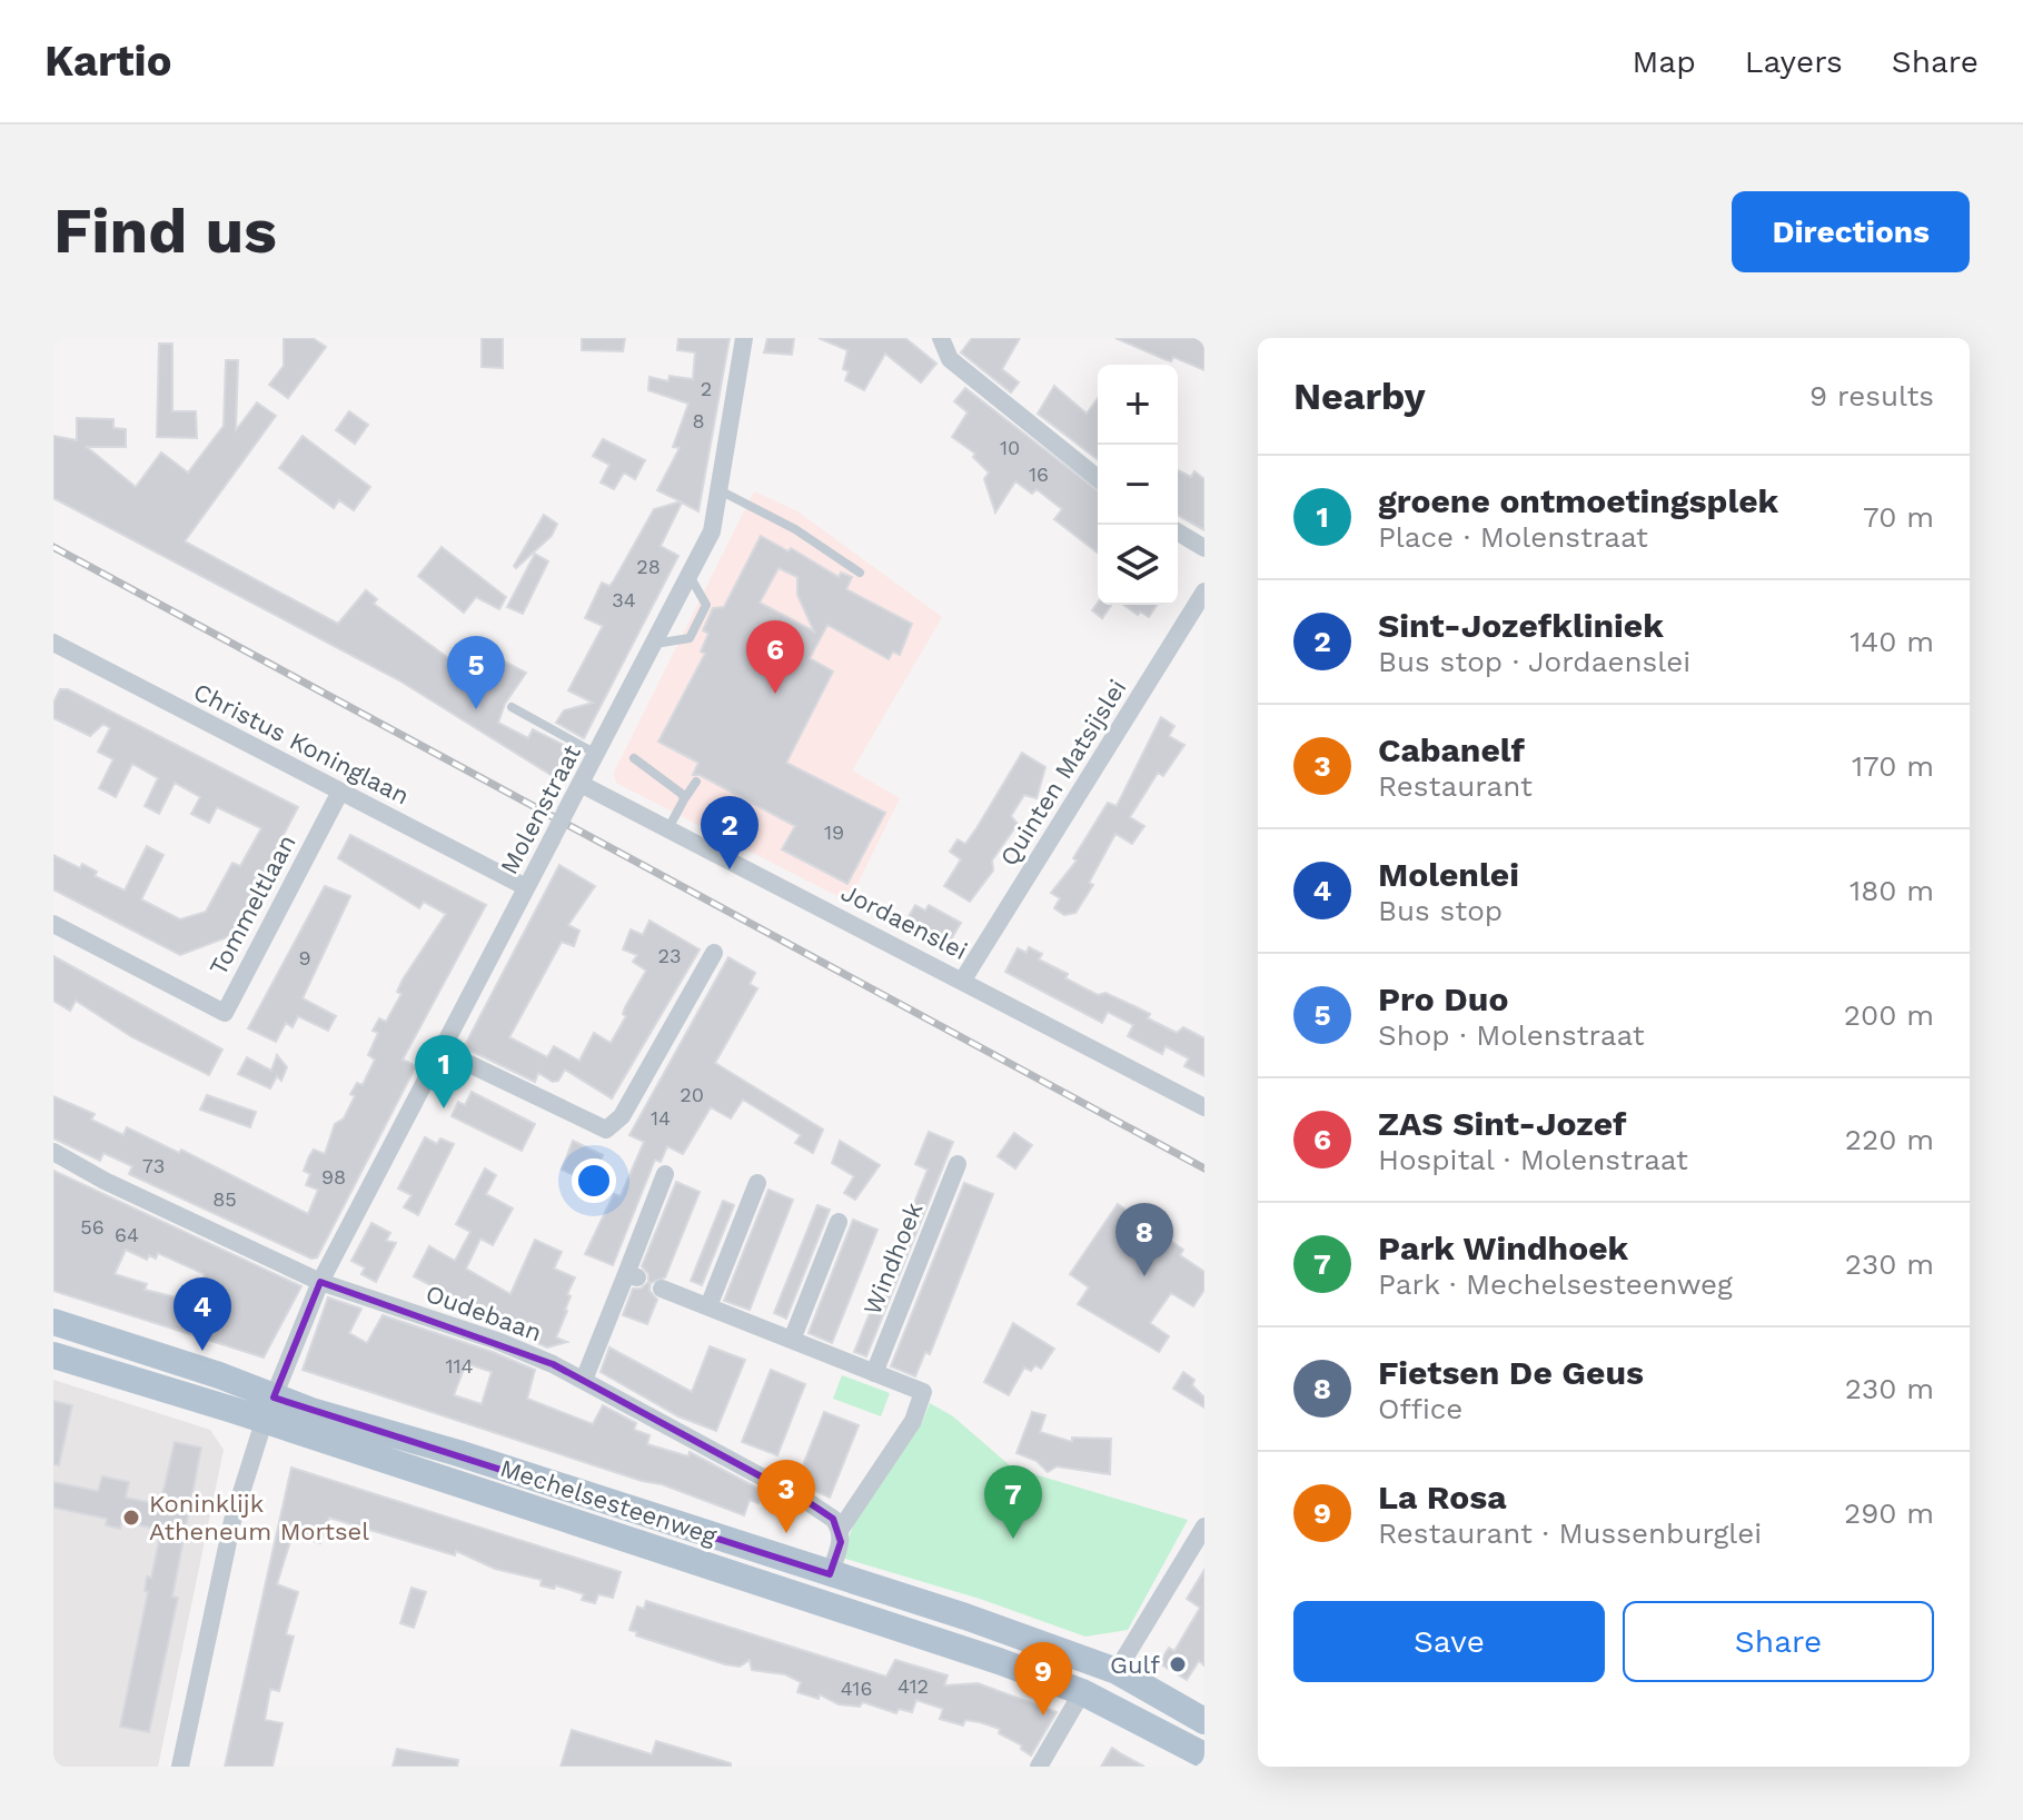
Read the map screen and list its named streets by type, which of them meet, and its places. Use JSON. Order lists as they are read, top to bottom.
{
  "streets": {
    "main road": ["Mechelsesteenweg"],
    "street": [
      "Christus Koninglaan",
      "Quinten Matsijslei",
      "Molenstraat",
      "Tommeltlaan",
      "Jordaenslei",
      "Windhoek",
      "Oudebaan"
    ]
  },
  "crossings": [
    ["Christus Koninglaan", "Molenstraat"],
    ["Christus Koninglaan", "Tommeltlaan"],
    ["Quinten Matsijslei", "Jordaenslei"],
    ["Molenstraat", "Jordaenslei"],
    ["Molenstraat", "Oudebaan"],
    ["Molenstraat", "Mechelsesteenweg"]
  ],
  "places": ["Koninklijk Atheneum Mortsel", "Gulf"],
  "house_numbers": [
    "2",
    "8",
    "10",
    "16",
    "28",
    "34",
    "19",
    "23",
    "9",
    "20",
    "14",
    "73",
    "98",
    "85",
    "56",
    "64",
    "114",
    "412",
    "416"
  ],
  "page": {
    "header": "Kartio",
    "nav": ["Map", "Layers", "Share"],
    "buttons": [
      "Directions",
      ["Save", "Share"]
    ],
    "title": "Find us",
    "heading": ["Nearby", "9 results"],
    "map_buttons": ["+", "−"],
    "list": [
      {
        "mark": "1",
        "name": "groene ontmoetingsplek",
        "note": "Place · Molenstraat",
        "value": "70 m"
      },
      {
        "mark": "2",
        "name": "Sint-Jozefkliniek",
        "note": "Bus stop · Jordaenslei",
        "value": "140 m"
      },
      {
        "mark": "3",
        "name": "Cabanelf",
        "note": "Restaurant",
        "value": "170 m"
      },
      {
        "mark": "4",
        "name": "Molenlei",
        "note": "Bus stop",
        "value": "180 m"
      },
      {
        "mark": "5",
        "name": "Pro Duo",
        "note": "Shop · Molenstraat",
        "value": "200 m"
      },
      {
        "mark": "6",
        "name": "ZAS Sint-Jozef",
        "note": "Hospital · Molenstraat",
        "value": "220 m"
      },
      {
        "mark": "7",
        "name": "Park Windhoek",
        "note": "Park · Mechelsesteenweg",
        "value": "230 m"
      },
      {
        "mark": "8",
        "name": "Fietsen De Geus",
        "note": "Office",
        "value": "230 m"
      },
      {
        "mark": "9",
        "name": "La Rosa",
        "note": "Restaurant · Mussenburglei",
        "value": "290 m"
      }
    ],
    "pins": [
      "6",
      "5",
      "2",
      "1",
      "8",
      "4",
      "3",
      "7",
      "9"
    ]
  }
}
